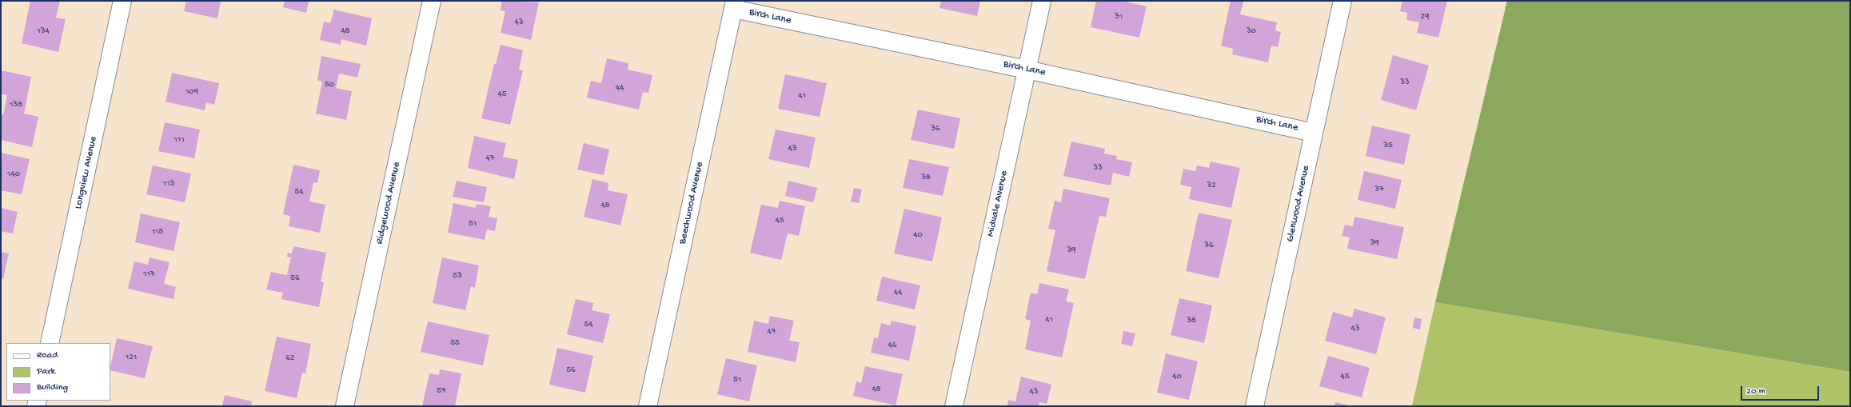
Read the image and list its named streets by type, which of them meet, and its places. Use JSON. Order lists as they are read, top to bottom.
{
  "streets": {
    "street": [
      "Birch Lane",
      "Longview Avenue",
      "Ridgewood Avenue",
      "Beechwood Avenue",
      "Midvale Avenue",
      "Glenwood Avenue"
    ]
  },
  "crossings": [
    ["Birch Lane", "Beechwood Avenue"],
    ["Birch Lane", "Midvale Avenue"],
    ["Birch Lane", "Glenwood Avenue"]
  ],
  "house_numbers": [
    "31",
    "29",
    "43",
    "134",
    "48",
    "30",
    "33",
    "50",
    "44",
    "109",
    "45",
    "41",
    "138",
    "36",
    "111",
    "35",
    "43",
    "47",
    "33",
    "140",
    "38",
    "113",
    "32",
    "37",
    "54",
    "48",
    "45",
    "51",
    "115",
    "40",
    "39",
    "36",
    "39",
    "117",
    "53",
    "56",
    "44",
    "41",
    "38",
    "54",
    "43",
    "47",
    "55",
    "46",
    "121",
    "62",
    "56",
    "40",
    "45",
    "51",
    "48",
    "57",
    "43"
  ],
  "legend": ["Road", "Park", "Building"],
  "scale_bar": "20 m"
}
